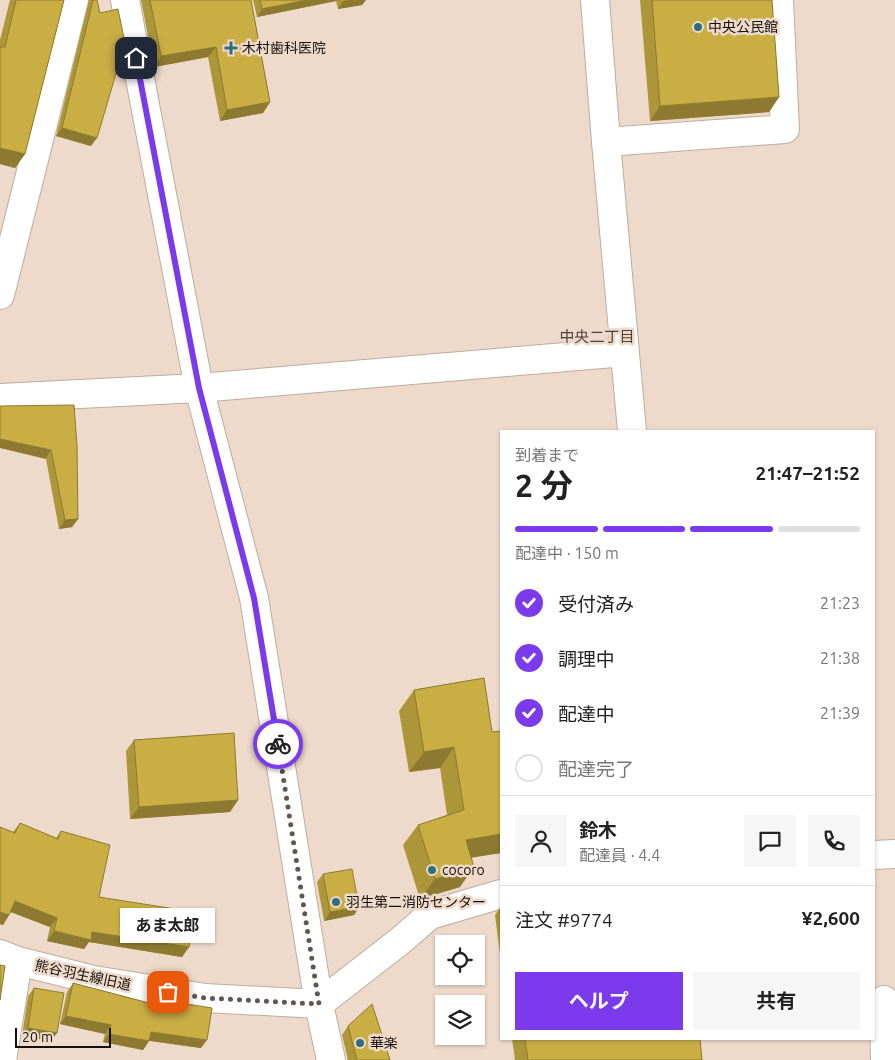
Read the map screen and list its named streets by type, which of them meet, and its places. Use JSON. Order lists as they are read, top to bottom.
{
  "streets": {
    "street": ["熊谷羽生線旧道"]
  },
  "districts": ["中央二丁目"],
  "places": {
    "other": [
      "中央公民館",
      "cocoro",
      "羽生第二消防センター",
      "あま太郎",
      "華楽"
    ],
    "health": ["木村歯科医院"]
  },
  "scale_bar": "20 m",
  "page": {
    "heading": ["2 分", "到着まで", "21:47–21:52"],
    "panel": [
      "鈴木",
      "配達員 · 4.4",
      "注文 #9774",
      "¥2,600"
    ],
    "bar": "配達中 · 150 m",
    "list": [
      ["受付済み", "21:23"],
      ["調理中", "21:38"],
      ["配達中", "21:39"],
      "配達完了"
    ],
    "bubble": "あま太郎",
    "buttons": ["ヘルプ", "共有"],
    "scale": "20 m"
  }
}
